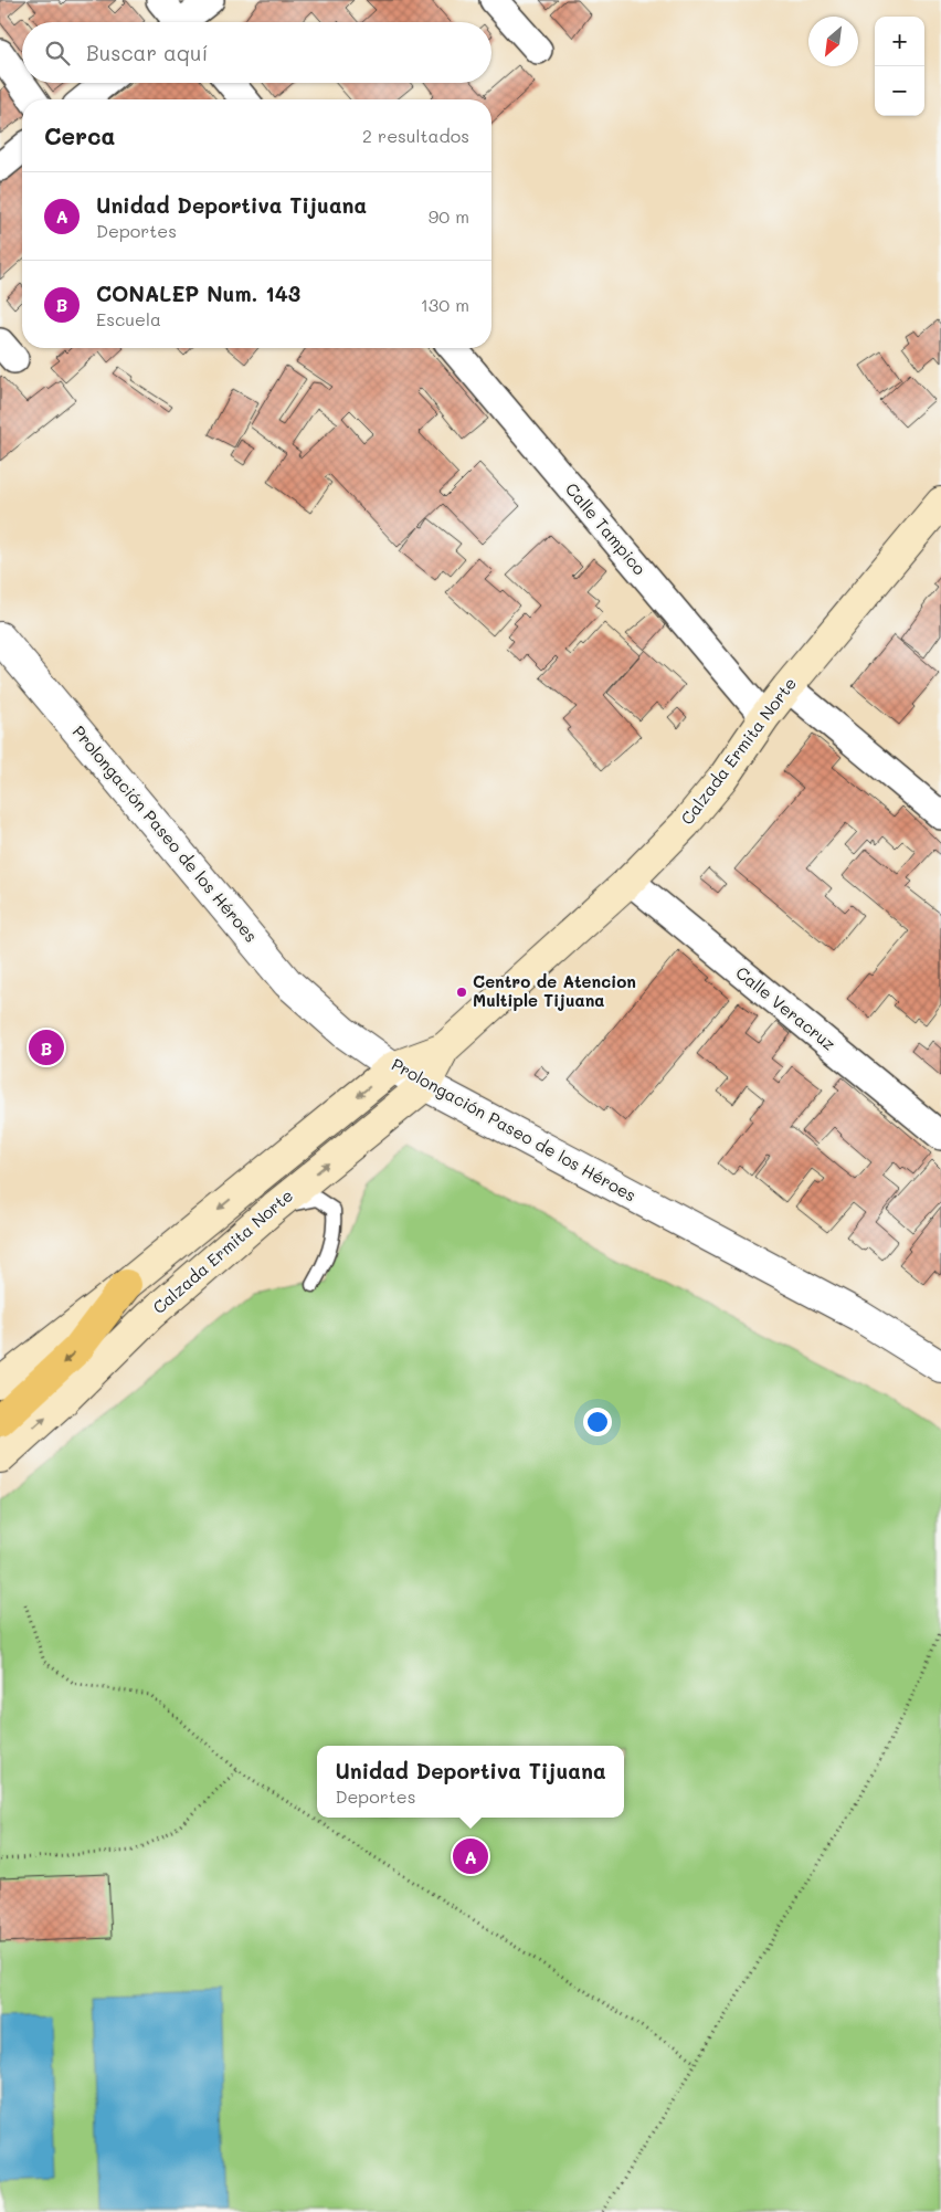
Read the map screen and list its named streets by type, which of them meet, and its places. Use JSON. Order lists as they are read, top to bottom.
{
  "streets": {
    "main road": ["Calzada Ermita Norte"],
    "street": ["Calle Tampico", "Prolongación Paseo de los Héroes", "Calle Veracruz"]
  },
  "crossings": [
    ["Calle Tampico", "Calzada Ermita Norte"],
    ["Calzada Ermita Norte", "Prolongación Paseo de los Héroes"],
    ["Calzada Ermita Norte", "Calle Veracruz"]
  ],
  "places": ["Centro de Atencion Multiple Tijuana"],
  "north": "bottom left",
  "page": {
    "map_buttons": ["+", "−"],
    "search": "Buscar aquí",
    "heading": ["Cerca", "2 resultados"],
    "list": [
      {
        "mark": "A",
        "name": "Unidad Deportiva Tijuana",
        "note": "Deportes",
        "value": "90 m"
      },
      {
        "mark": "B",
        "name": "CONALEP Num. 143",
        "note": "Escuela",
        "value": "130 m"
      }
    ],
    "pins": ["B", "A"],
    "popup": ["Unidad Deportiva Tijuana", "Deportes"]
  }
}
